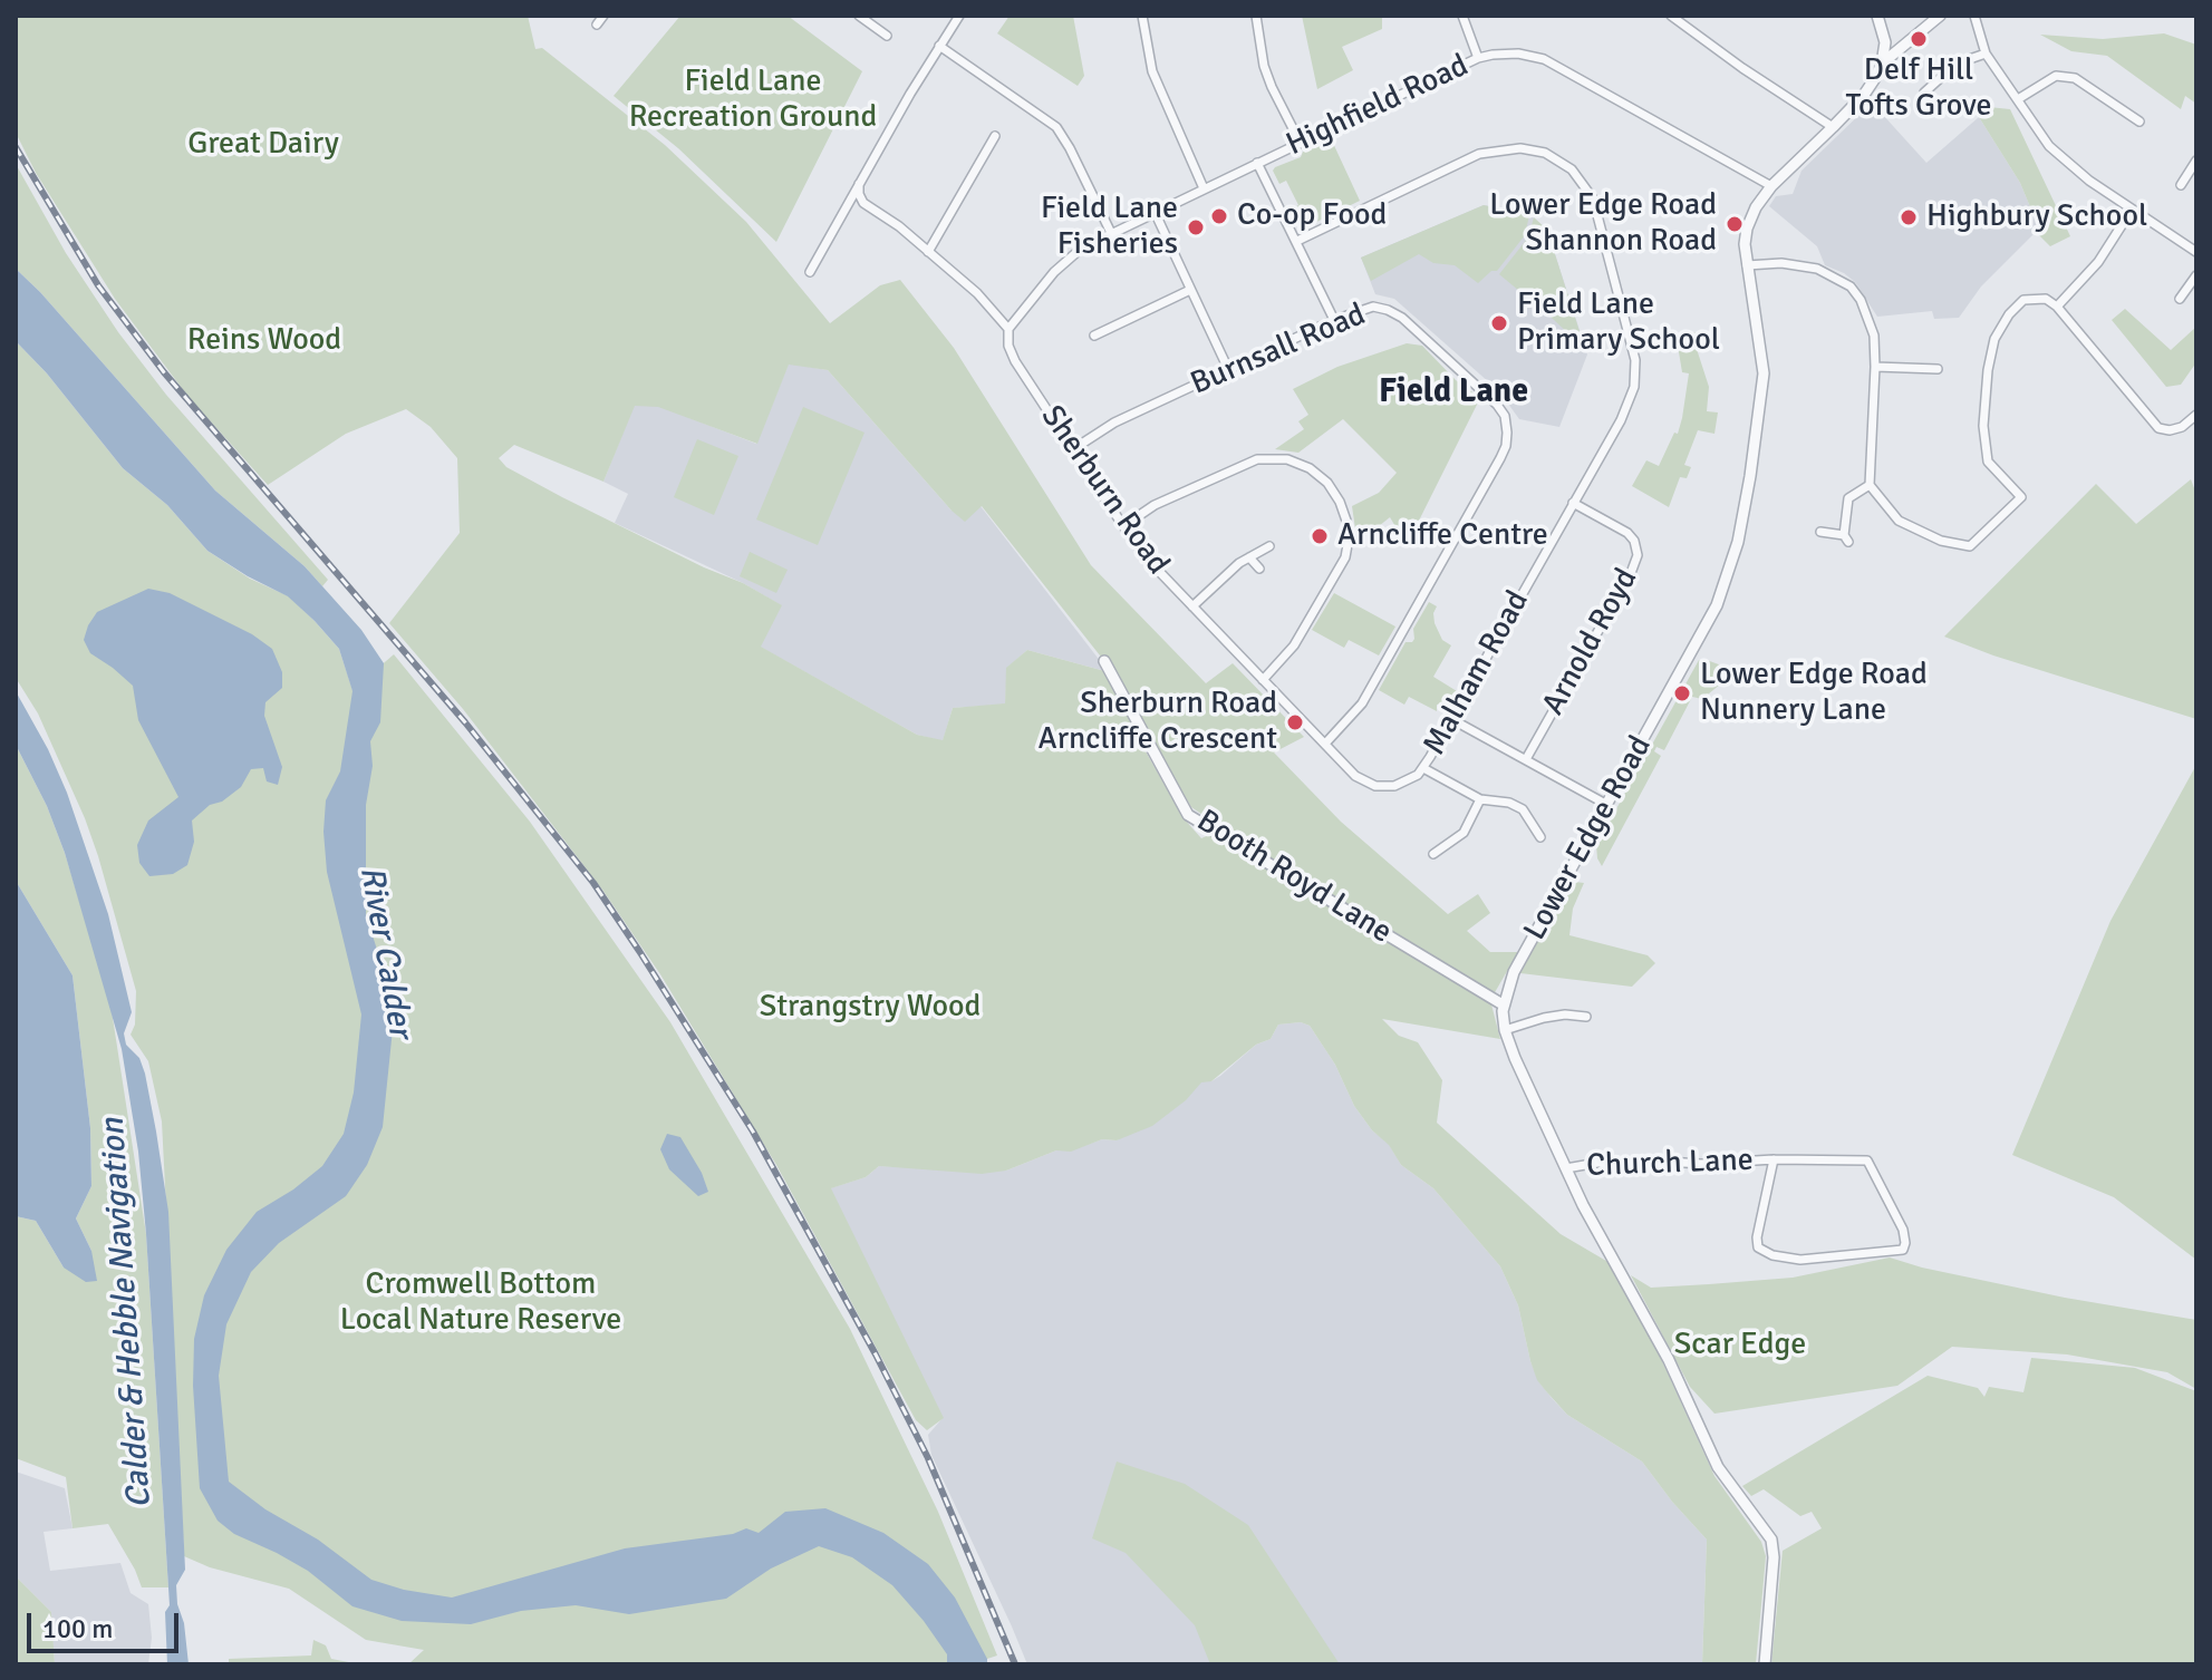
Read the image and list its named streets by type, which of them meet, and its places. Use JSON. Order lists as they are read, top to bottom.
{
  "streets": {
    "street": [
      "Highfield Road",
      "Burnsall Road",
      "Sherburn Road",
      "Arnold Royd",
      "Malham Road",
      "Lower Edge Road",
      "Booth Royd Lane",
      "Church Lane"
    ]
  },
  "crossings": [
    ["Highfield Road", "Sherburn Road"],
    ["Highfield Road", "Lower Edge Road"],
    ["Burnsall Road", "Sherburn Road"],
    ["Sherburn Road", "Malham Road"],
    ["Arnold Royd", "Malham Road"],
    ["Lower Edge Road", "Booth Royd Lane"],
    ["Lower Edge Road", "Church Lane"]
  ],
  "districts": ["Field Lane"],
  "water": ["River Calder", "Calder & Hebble Navigation"],
  "parks": [
    "Field Lane Recreation Ground",
    "Great Dairy",
    "Reins Wood",
    "Strangstry Wood",
    "Cromwell Bottom Local Nature Reserve",
    "Scar Edge"
  ],
  "places": [
    "Delf Hill Tofts Grove",
    "Co-op Food",
    "Highbury School",
    "Lower Edge Road Shannon Road",
    "Field Lane Fisheries",
    "Field Lane Primary School",
    "Arncliffe Centre",
    "Lower Edge Road Nunnery Lane",
    "Sherburn Road Arncliffe Crescent"
  ],
  "scale_bar": "100 m"
}
